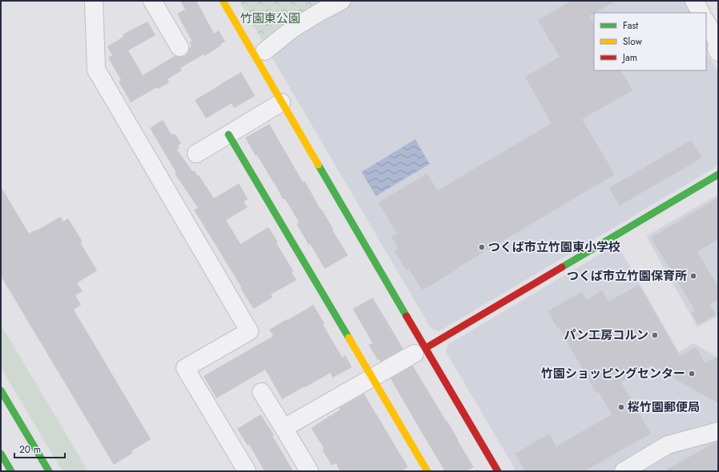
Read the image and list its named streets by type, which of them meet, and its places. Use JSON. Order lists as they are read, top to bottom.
{
  "parks": ["竹園東公園"],
  "places": [
    "つくば市立竹園東小学校",
    "つくば市立竹園保育所",
    "パン工房コルン",
    "竹園ショッピングセンター",
    "桜竹園郵便局"
  ],
  "legend": ["Fast", "Slow", "Jam"],
  "scale_bar": "20 m"
}
